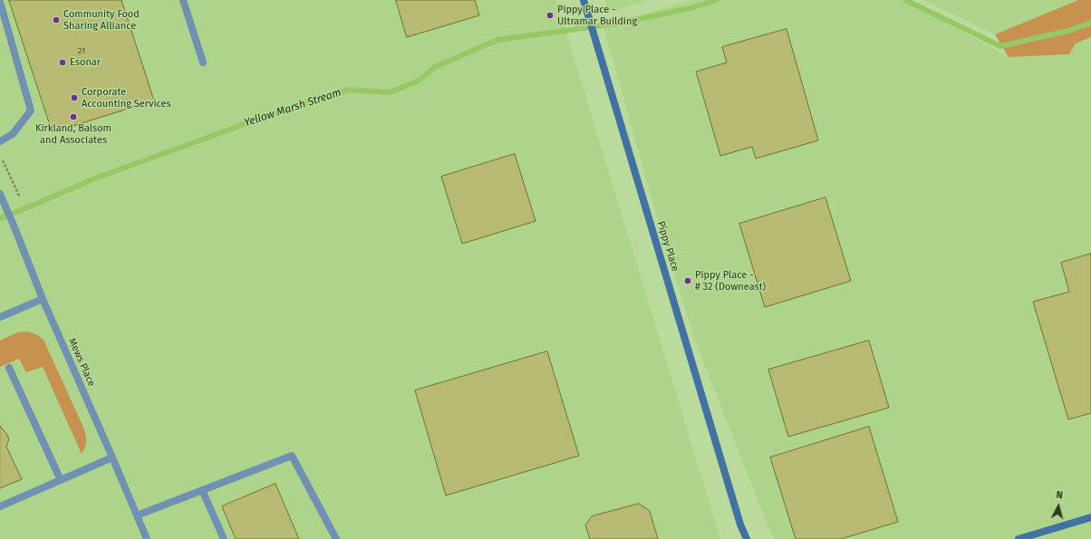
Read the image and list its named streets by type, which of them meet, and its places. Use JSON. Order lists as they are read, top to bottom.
{
  "streets": {
    "street": ["Pippy Place", "Mews Place"]
  },
  "water": ["Yellow Marsh Stream"],
  "places": [
    "Pippy Place - Ultramar Building",
    "Community Food Sharing Alliance",
    "Esonar",
    "Corporate Accounting Services",
    "Kirkland, Balsom and Associates",
    "Pippy Place - # 32 (Downeast)"
  ],
  "house_numbers": ["21"],
  "north": "top"
}
